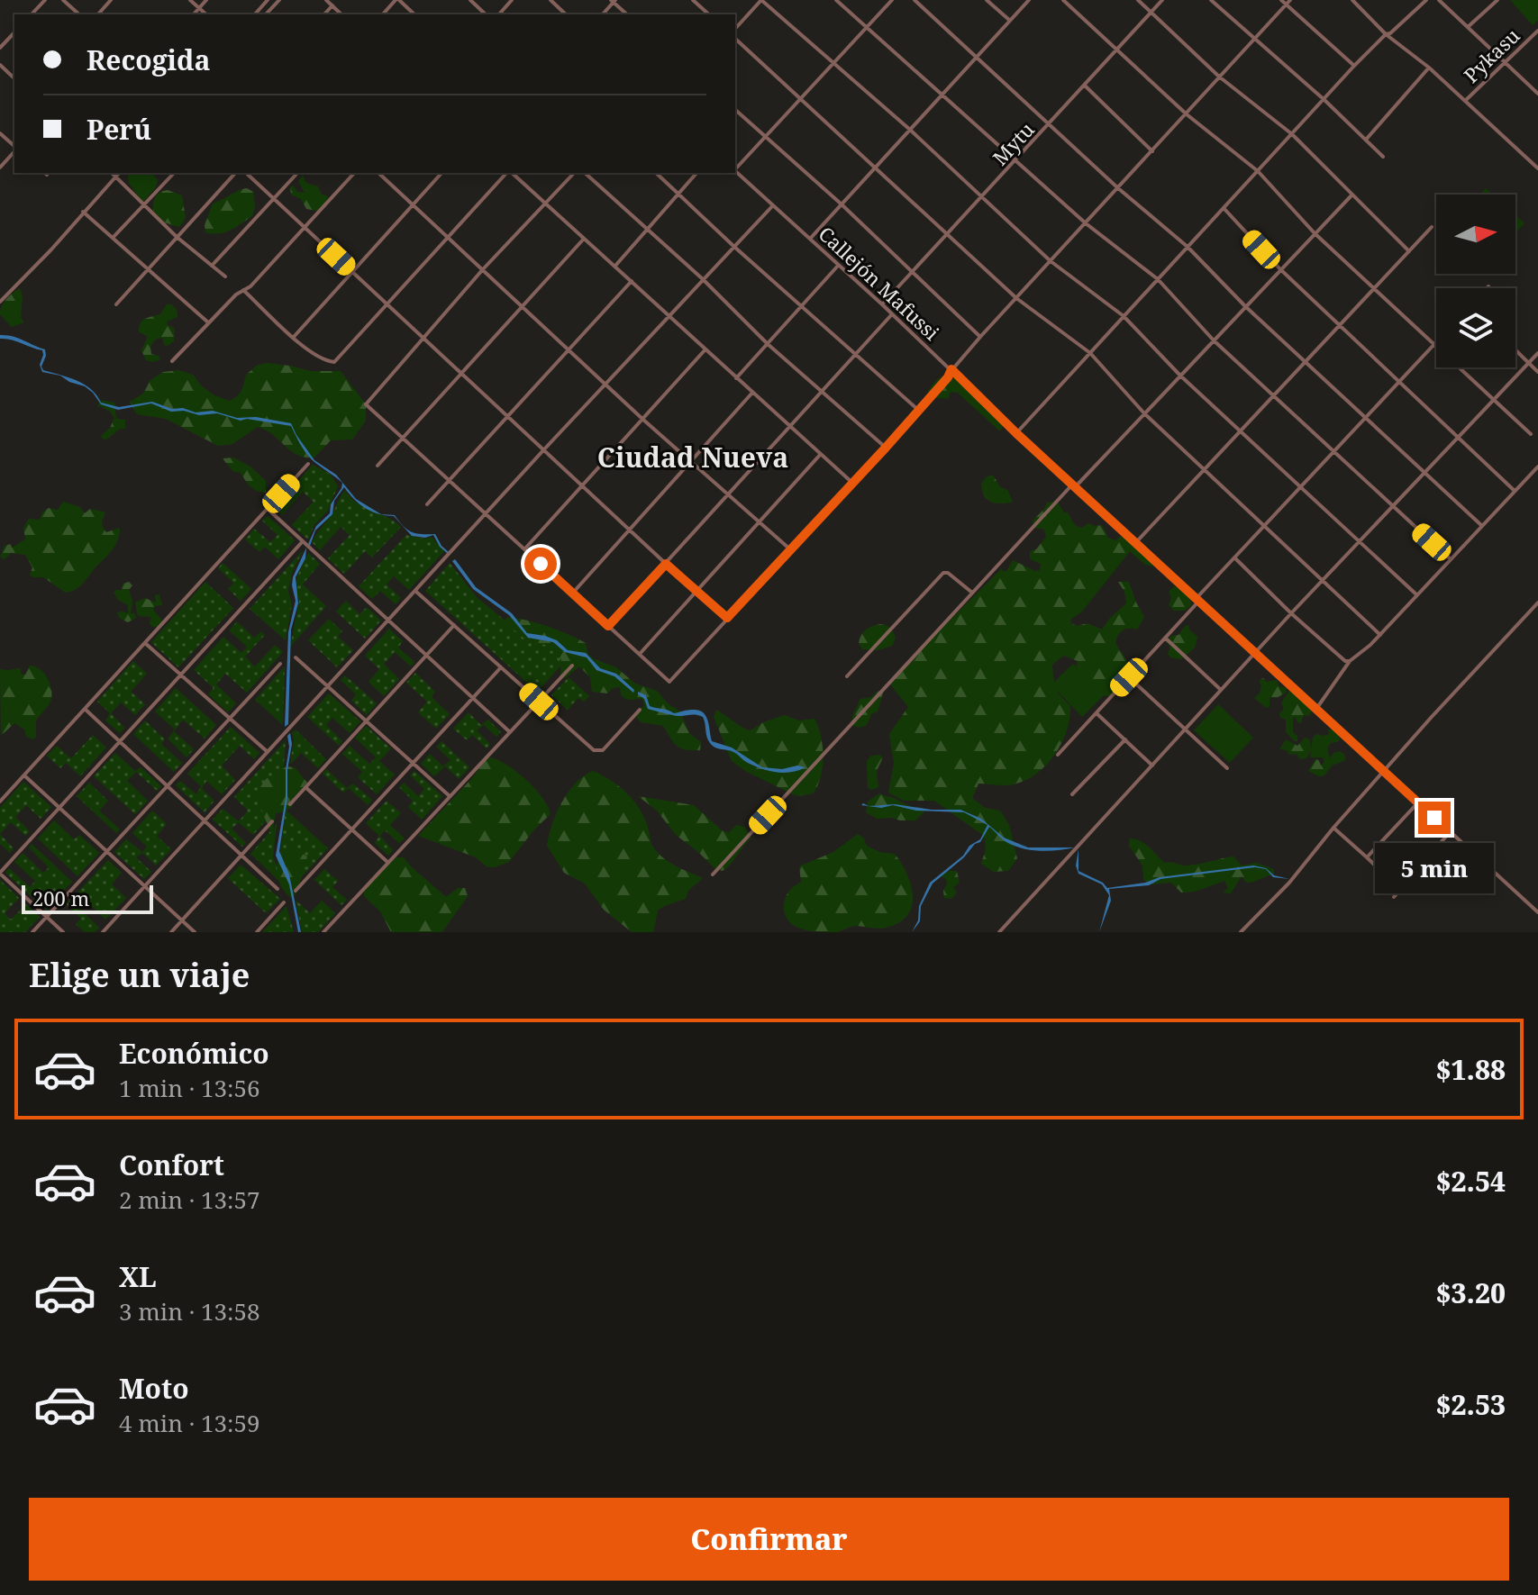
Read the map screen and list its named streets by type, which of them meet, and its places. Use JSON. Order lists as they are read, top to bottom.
{
  "streets": {
    "street": ["Pykasu", "Mytu", "Callejón Mafussi"]
  },
  "crossings": [
    ["Mytu", "Callejón Mafussi"]
  ],
  "districts": ["Ciudad Nueva"],
  "scale_bar": "200 m",
  "north": "right",
  "page": {
    "banner": ["Recogida", "Perú"],
    "bubble": "5 min",
    "scale": "200 m",
    "heading": "Elige un viaje",
    "list": [
      {
        "name": "Económico",
        "note": "1 min · 13:56",
        "value": "$1.88"
      },
      {
        "name": "Confort",
        "note": "2 min · 13:57",
        "value": "$2.54"
      },
      {
        "name": "XL",
        "note": "3 min · 13:58",
        "value": "$3.20"
      },
      {
        "name": "Moto",
        "note": "4 min · 13:59",
        "value": "$2.53"
      }
    ],
    "buttons": "Confirmar"
  }
}
